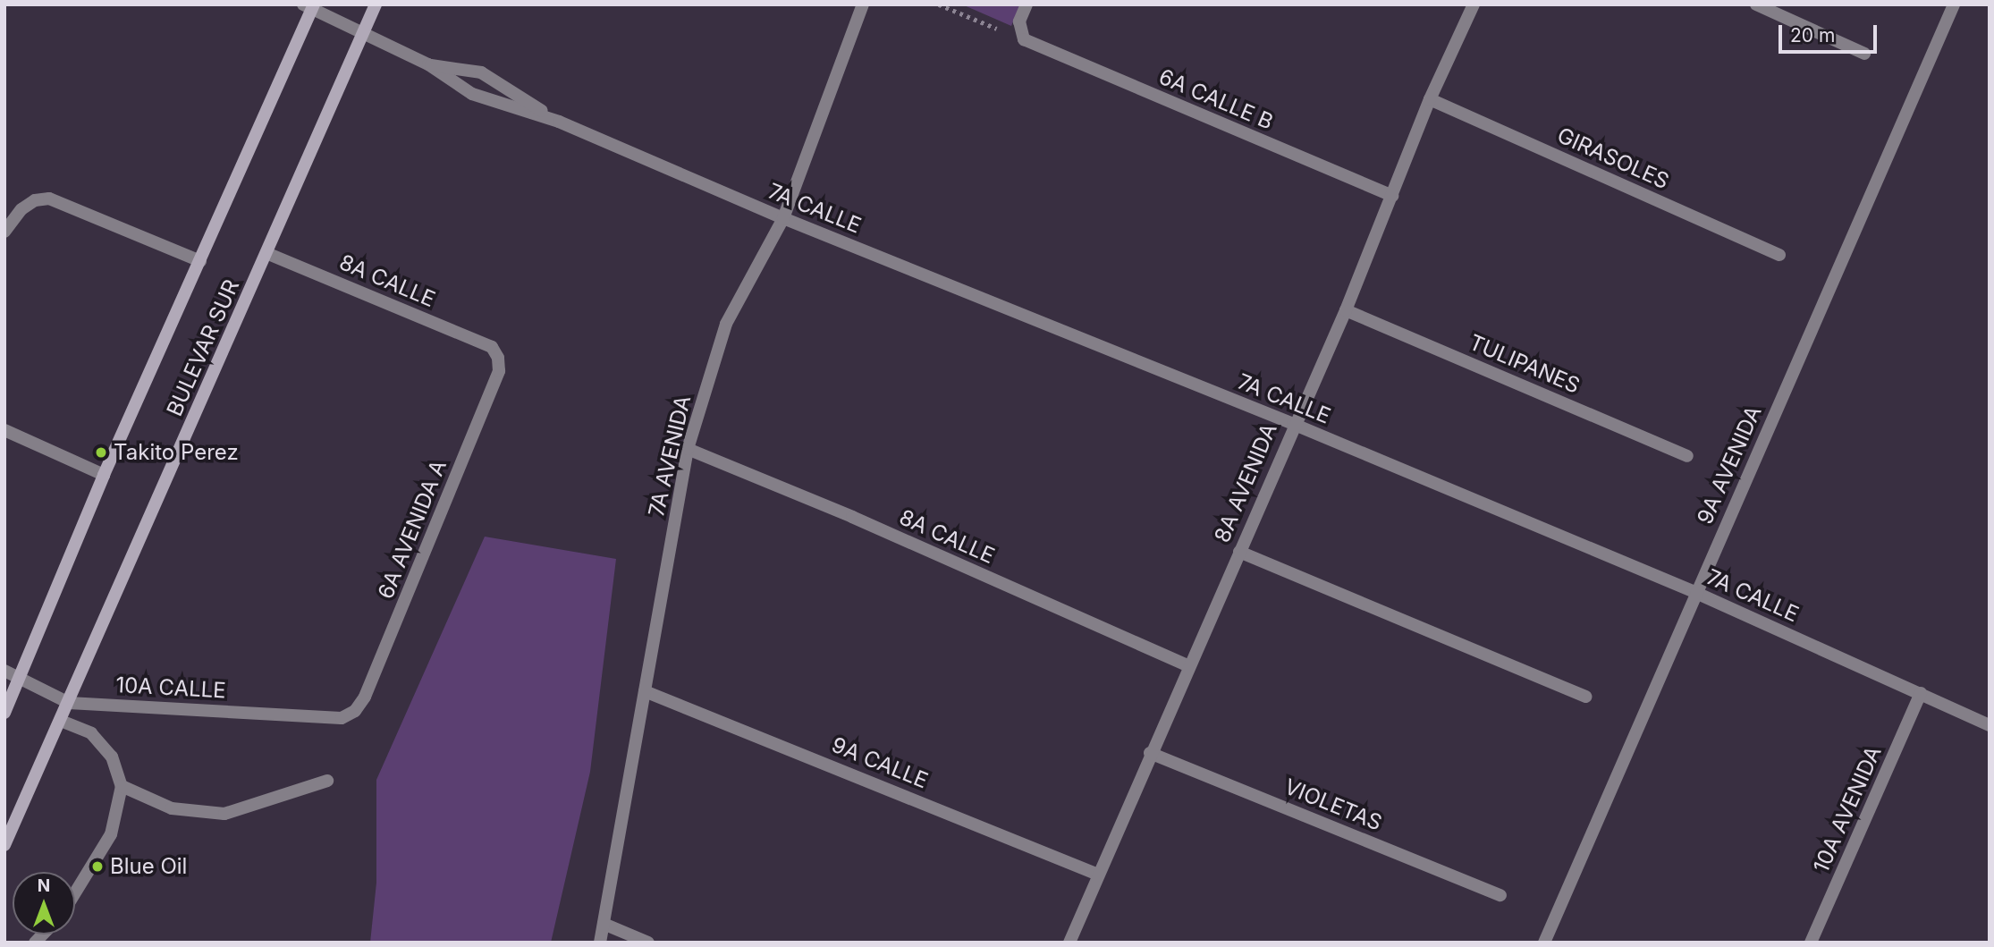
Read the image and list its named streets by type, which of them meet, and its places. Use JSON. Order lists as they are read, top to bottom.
{
  "streets": {
    "main road": ["BULEVAR SUR"],
    "street": [
      "6A CALLE B",
      "GIRASOLES",
      "7A CALLE",
      "8A CALLE",
      "TULIPANES",
      "7A AVENIDA",
      "9A AVENIDA",
      "8A AVENIDA",
      "6A AVENIDA A",
      "10A CALLE",
      "9A CALLE",
      "VIOLETAS",
      "10A AVENIDA"
    ]
  },
  "crossings": [
    ["6A CALLE B", "8A AVENIDA"],
    ["GIRASOLES", "8A AVENIDA"],
    ["7A CALLE", "BULEVAR SUR"],
    ["7A CALLE", "7A AVENIDA"],
    ["7A CALLE", "9A AVENIDA"],
    ["7A CALLE", "8A AVENIDA"],
    ["7A CALLE", "10A AVENIDA"],
    ["8A CALLE", "BULEVAR SUR"],
    ["8A CALLE", "7A AVENIDA"],
    ["8A CALLE", "8A AVENIDA"],
    ["8A CALLE", "6A AVENIDA A"],
    ["BULEVAR SUR", "10A CALLE"],
    ["TULIPANES", "8A AVENIDA"],
    ["7A AVENIDA", "9A CALLE"],
    ["8A AVENIDA", "9A CALLE"],
    ["8A AVENIDA", "VIOLETAS"],
    ["6A AVENIDA A", "10A CALLE"]
  ],
  "places": ["Takito Perez", "Blue Oil"],
  "scale_bar": "20 m",
  "north": "top"
}
